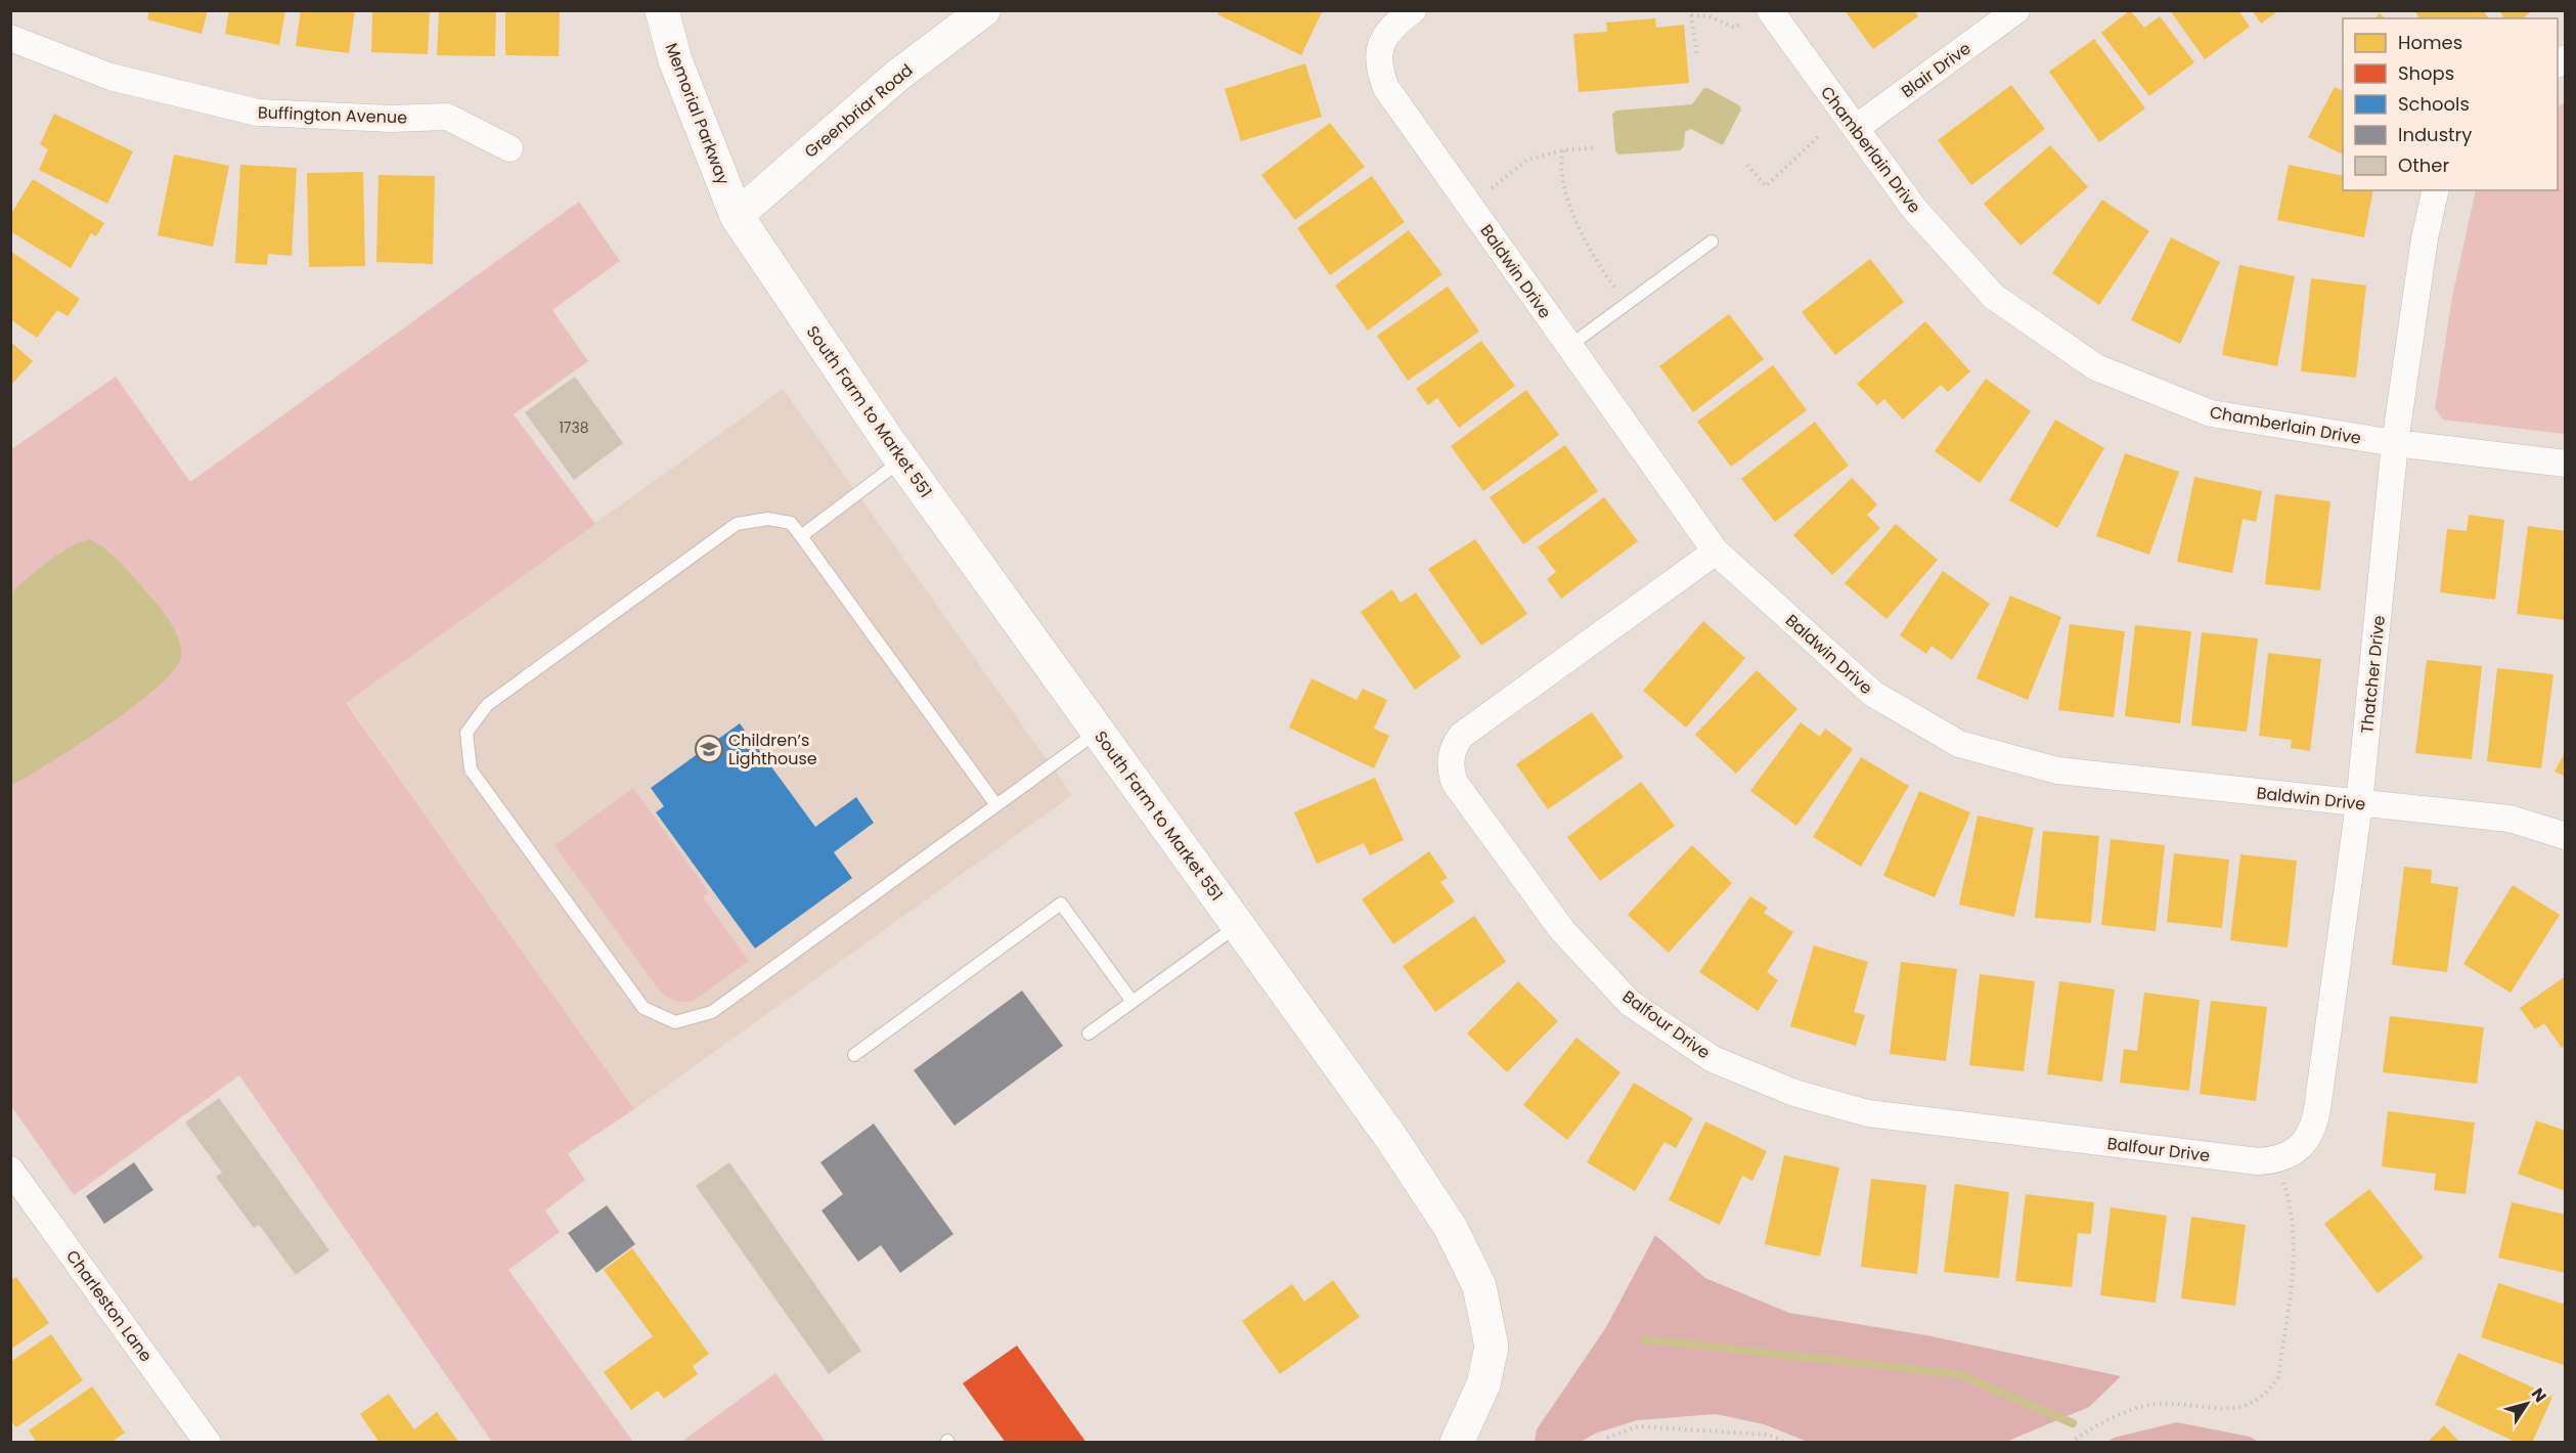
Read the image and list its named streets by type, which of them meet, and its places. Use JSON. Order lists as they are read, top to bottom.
{
  "streets": {
    "main road": ["Memorial Parkway", "South Farm to Market 551"],
    "street": [
      "Blair Drive",
      "Greenbriar Road",
      "Buffington Avenue",
      "Chamberlain Drive",
      "Baldwin Drive",
      "Thatcher Drive",
      "Balfour Drive",
      "Charleston Lane"
    ]
  },
  "crossings": [
    ["Blair Drive", "Chamberlain Drive"],
    ["Greenbriar Road", "Memorial Parkway"],
    ["Greenbriar Road", "South Farm to Market 551"],
    ["Memorial Parkway", "South Farm to Market 551"],
    ["Chamberlain Drive", "Thatcher Drive"],
    ["Baldwin Drive", "Thatcher Drive"],
    ["Baldwin Drive", "Balfour Drive"],
    ["Thatcher Drive", "Balfour Drive"]
  ],
  "places": {
    "school or university": ["Children’s Lighthouse"]
  },
  "house_numbers": ["1738"],
  "legend": [
    "Homes",
    "Shops",
    "Schools",
    "Industry",
    "Other"
  ],
  "north": "top right"
}
